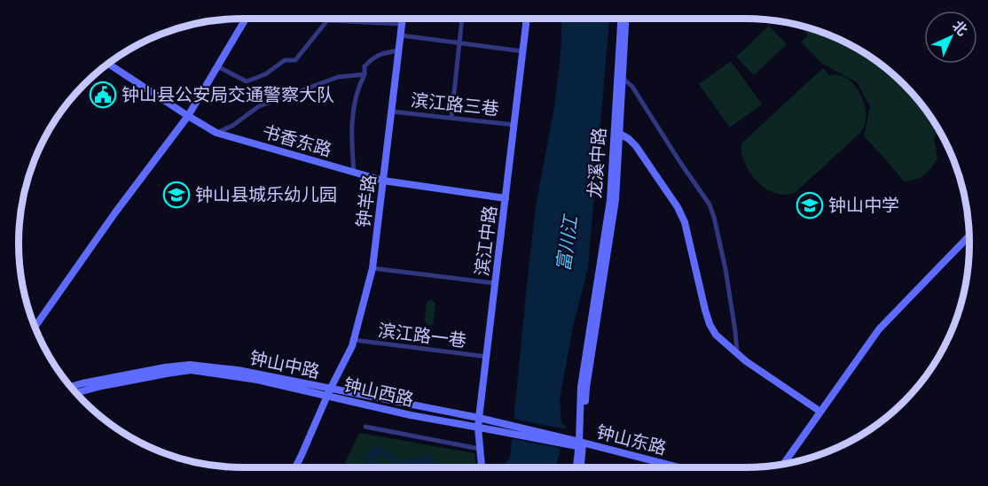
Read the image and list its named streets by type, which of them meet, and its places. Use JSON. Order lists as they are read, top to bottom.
{
  "streets": {
    "street": [
      "滨江路三巷",
      "书香东路",
      "龙溪中路",
      "钟羊路",
      "滨江中路",
      "滨江路一巷",
      "钟山中路",
      "钟山西路",
      "钟山东路"
    ]
  },
  "crossings": [
    ["滨江路三巷", "钟羊路"],
    ["滨江路三巷", "滨江中路"],
    ["书香东路", "钟羊路"],
    ["书香东路", "滨江中路"],
    ["龙溪中路", "钟山东路"],
    ["钟羊路", "滨江路一巷"],
    ["钟羊路", "钟山中路"],
    ["钟羊路", "钟山西路"],
    ["滨江中路", "滨江路一巷"],
    ["滨江中路", "钟山中路"],
    ["滨江中路", "钟山西路"],
    ["钟山中路", "钟山西路"]
  ],
  "water": ["富川江"],
  "places": {
    "public building": ["钟山县公安局交通警察大队"],
    "school or university": ["钟山县城乐幼儿园", "钟山中学"]
  },
  "north": "top right"
}
